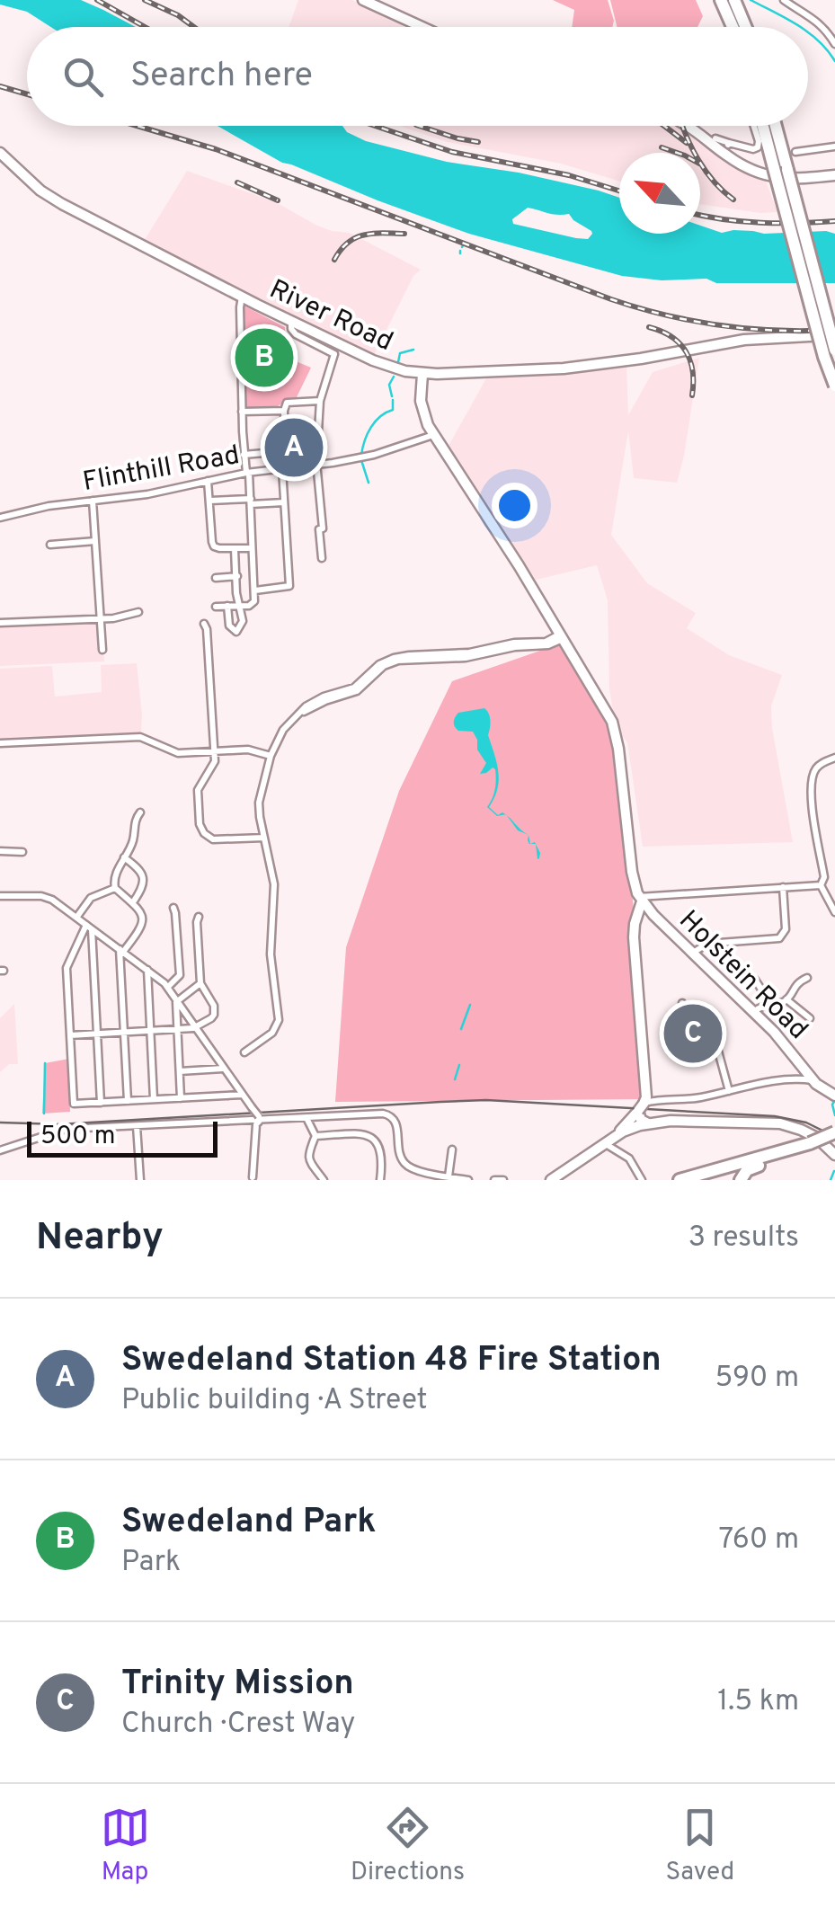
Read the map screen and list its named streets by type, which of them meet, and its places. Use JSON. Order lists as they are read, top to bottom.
{
  "streets": {
    "main road": ["River Road", "Holstein Road"],
    "street": ["Flinthill Road"]
  },
  "scale_bar": "500 m",
  "north": "top left",
  "page": {
    "search": "Search here",
    "pins": ["B", "A", "C"],
    "scale": "500 m",
    "heading": ["Nearby", "3 results"],
    "list": [
      {
        "mark": "A",
        "name": "Swedeland Station 48 Fire Station",
        "note": "Public building · A Street",
        "value": "590 m"
      },
      {
        "mark": "B",
        "name": "Swedeland Park",
        "note": "Park",
        "value": "760 m"
      },
      {
        "mark": "C",
        "name": "Trinity Mission",
        "note": "Church · Crest Way",
        "value": "1.5 km"
      }
    ],
    "nav": ["Map", "Directions", "Saved"]
  }
}
